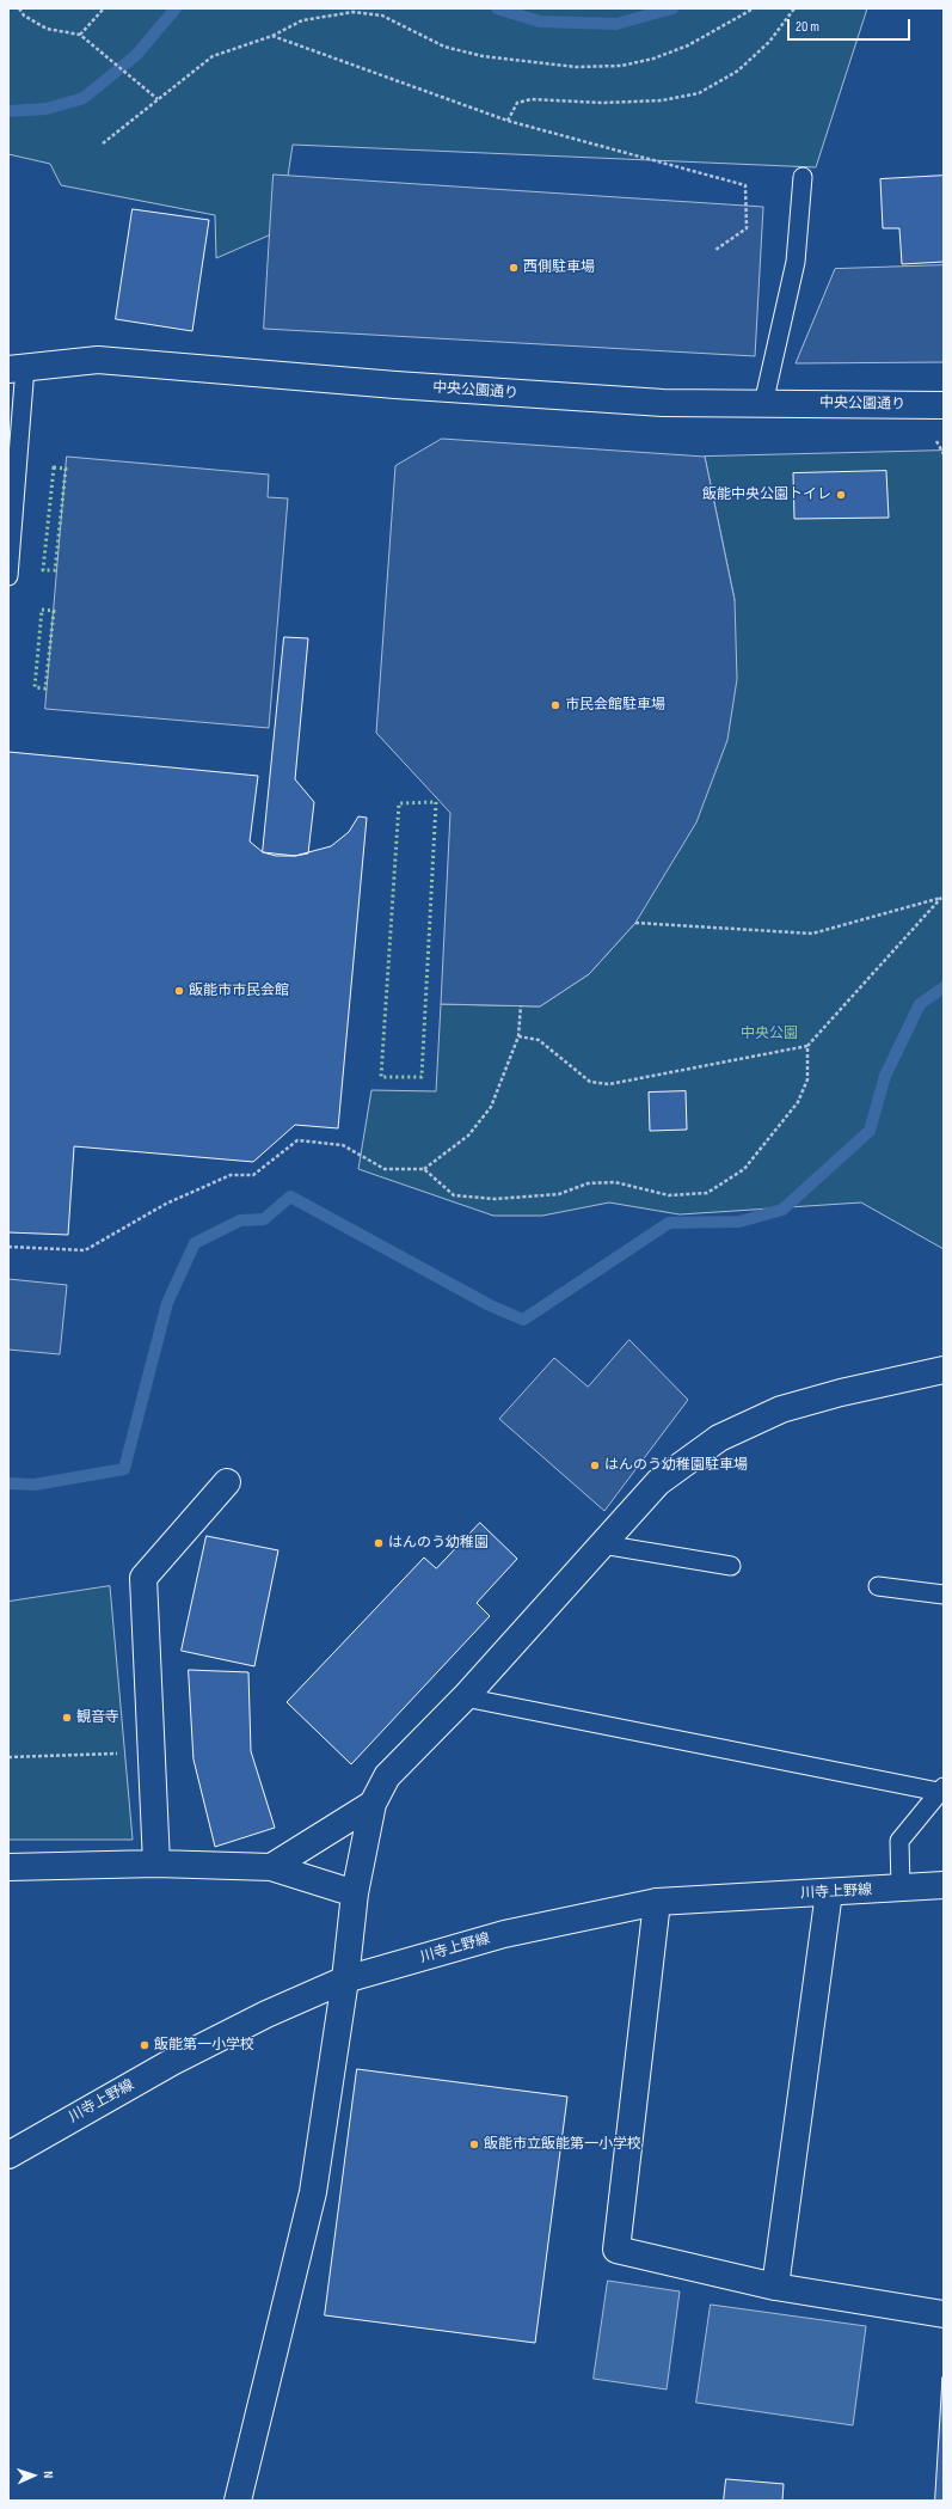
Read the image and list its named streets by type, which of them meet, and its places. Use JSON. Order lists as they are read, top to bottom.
{
  "streets": {
    "street": ["中央公園通り", "川寺上野線"]
  },
  "parks": ["中央公園"],
  "places": [
    "西側駐車場",
    "飯能中央公園トイレ",
    "市民会館駐車場",
    "飯能市市民会館",
    "はんのう幼稚園駐車場",
    "はんのう幼稚園",
    "観音寺",
    "飯能第一小学校",
    "飯能市立飯能第一小学校"
  ],
  "scale_bar": "20 m",
  "north": "right"
}
